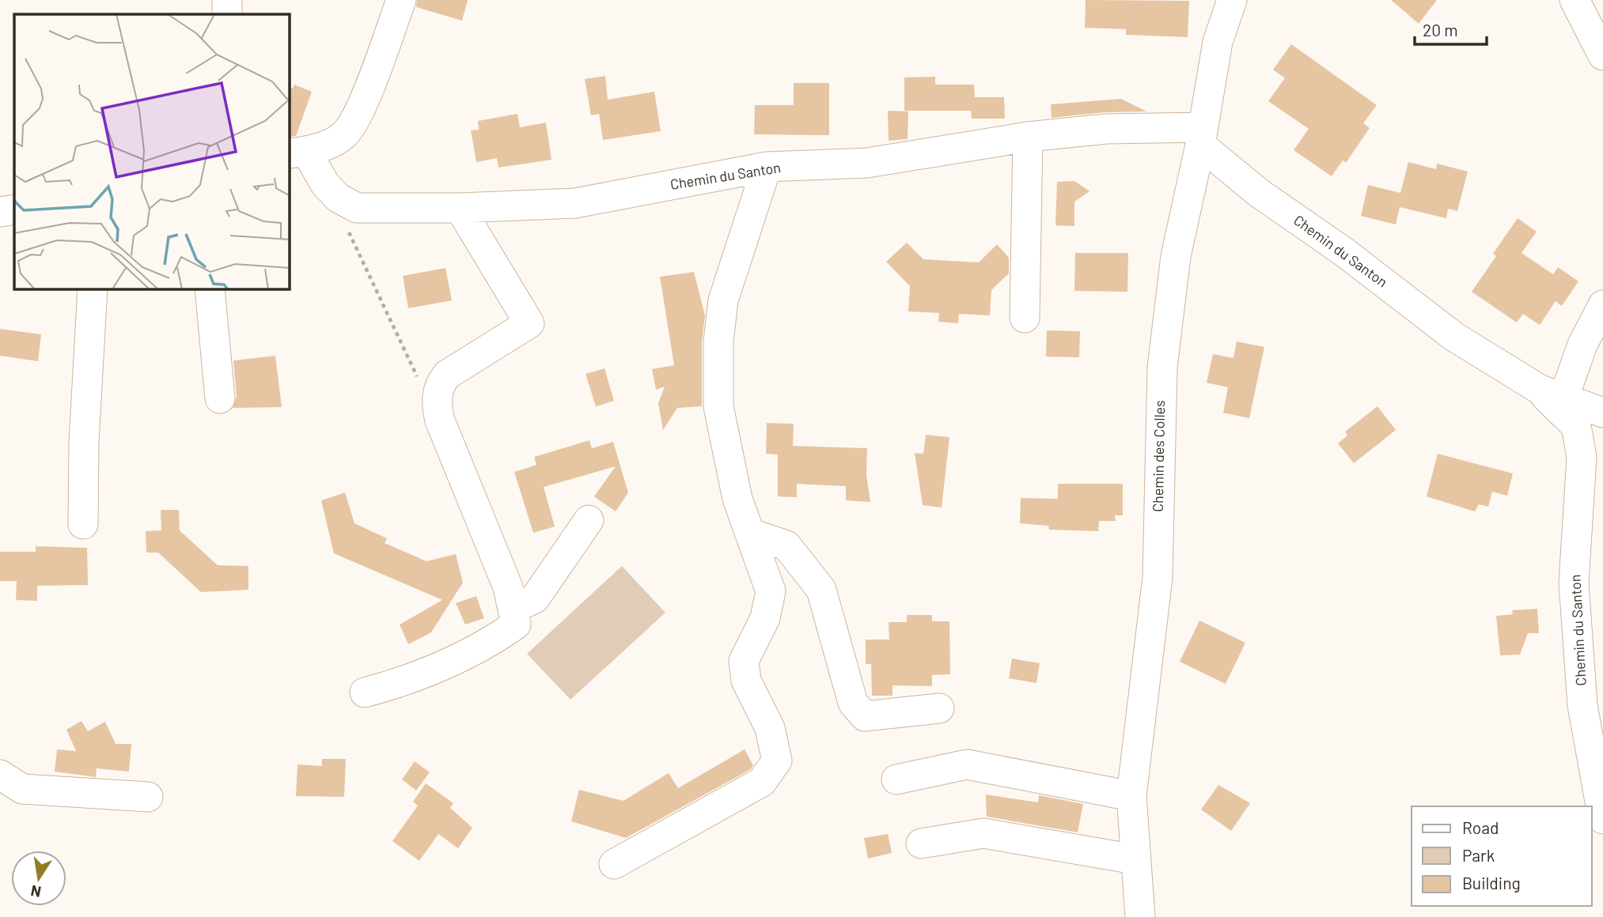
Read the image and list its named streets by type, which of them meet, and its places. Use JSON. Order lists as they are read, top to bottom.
{
  "streets": {
    "street": ["Chemin du Santon", "Chemin des Colles"]
  },
  "crossings": [
    ["Chemin du Santon", "Chemin des Colles"]
  ],
  "legend": ["Road", "Park", "Building"],
  "scale_bar": "20 m",
  "north": "bottom"
}
